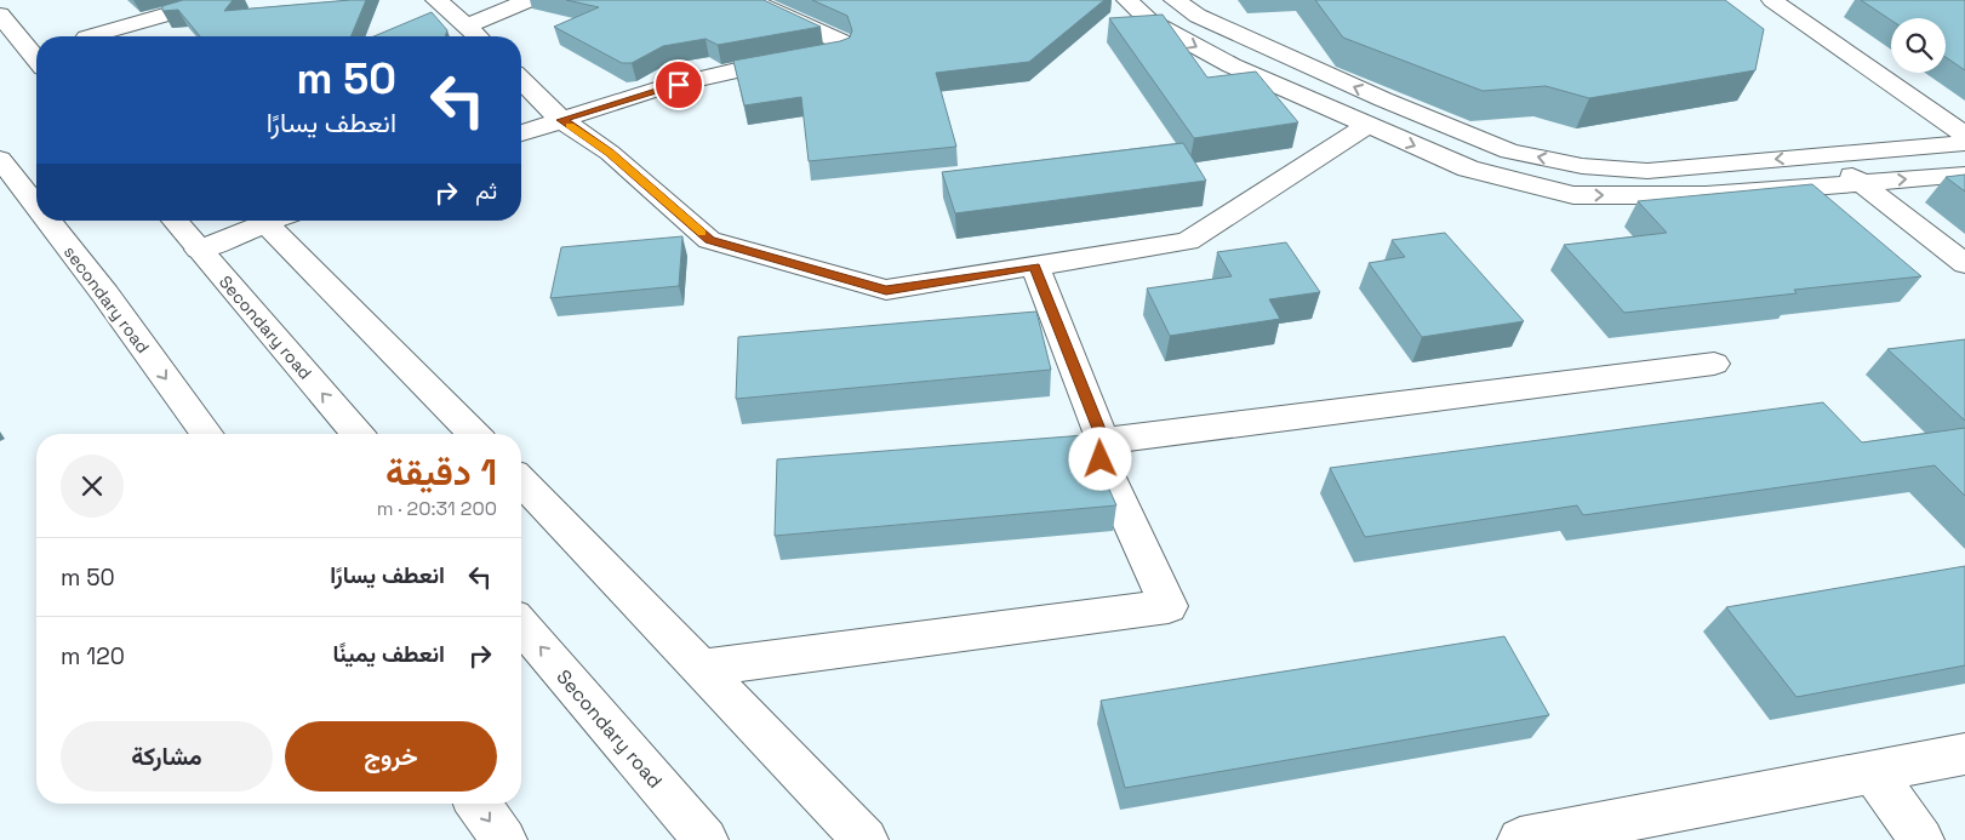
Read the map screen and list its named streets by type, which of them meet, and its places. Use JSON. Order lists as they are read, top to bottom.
{
  "streets": {
    "street": ["secondary road", "Secondary road"]
  },
  "page": {
    "turn": ["50 m", "انعطف يسارًا"],
    "then": "ثم",
    "heading": ["1 دقيقة", "200 m · 20:31"],
    "list": [
      {
        "name": "انعطف يسارًا",
        "value": "50 m"
      },
      {
        "name": "انعطف يمينًا",
        "value": "120 m"
      }
    ],
    "buttons": ["خروج", "مشاركة"]
  }
}
